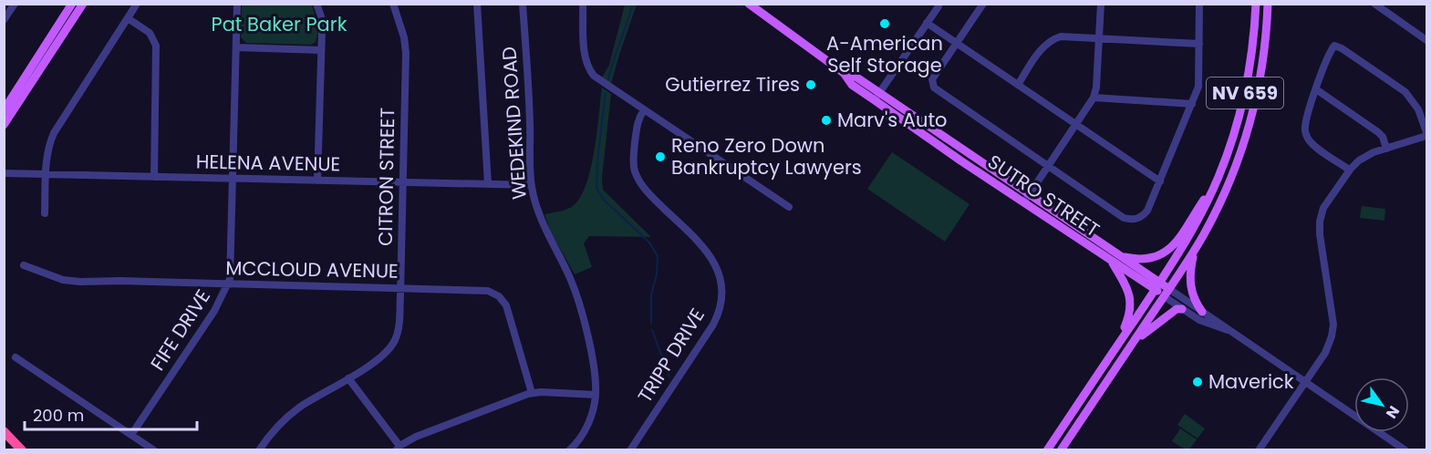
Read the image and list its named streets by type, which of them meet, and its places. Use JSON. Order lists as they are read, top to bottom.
{
  "streets": {
    "main road": ["NV 659", "SUTRO STREET"],
    "street": [
      "WEDEKIND ROAD",
      "HELENA AVENUE",
      "CITRON STREET",
      "MCCLOUD AVENUE",
      "FIFE DRIVE",
      "TRIPP DRIVE"
    ]
  },
  "crossings": [
    ["NV 659", "SUTRO STREET"],
    ["WEDEKIND ROAD", "HELENA AVENUE"],
    ["HELENA AVENUE", "CITRON STREET"],
    ["HELENA AVENUE", "FIFE DRIVE"],
    ["CITRON STREET", "MCCLOUD AVENUE"],
    ["MCCLOUD AVENUE", "FIFE DRIVE"]
  ],
  "parks": ["Pat Baker Park"],
  "places": [
    "A-American Self Storage",
    "Gutierrez Tires",
    "Marv's Auto",
    "Reno Zero Down Bankruptcy Lawyers",
    "Maverick"
  ],
  "scale_bar": "200 m",
  "north": "bottom right"
}
